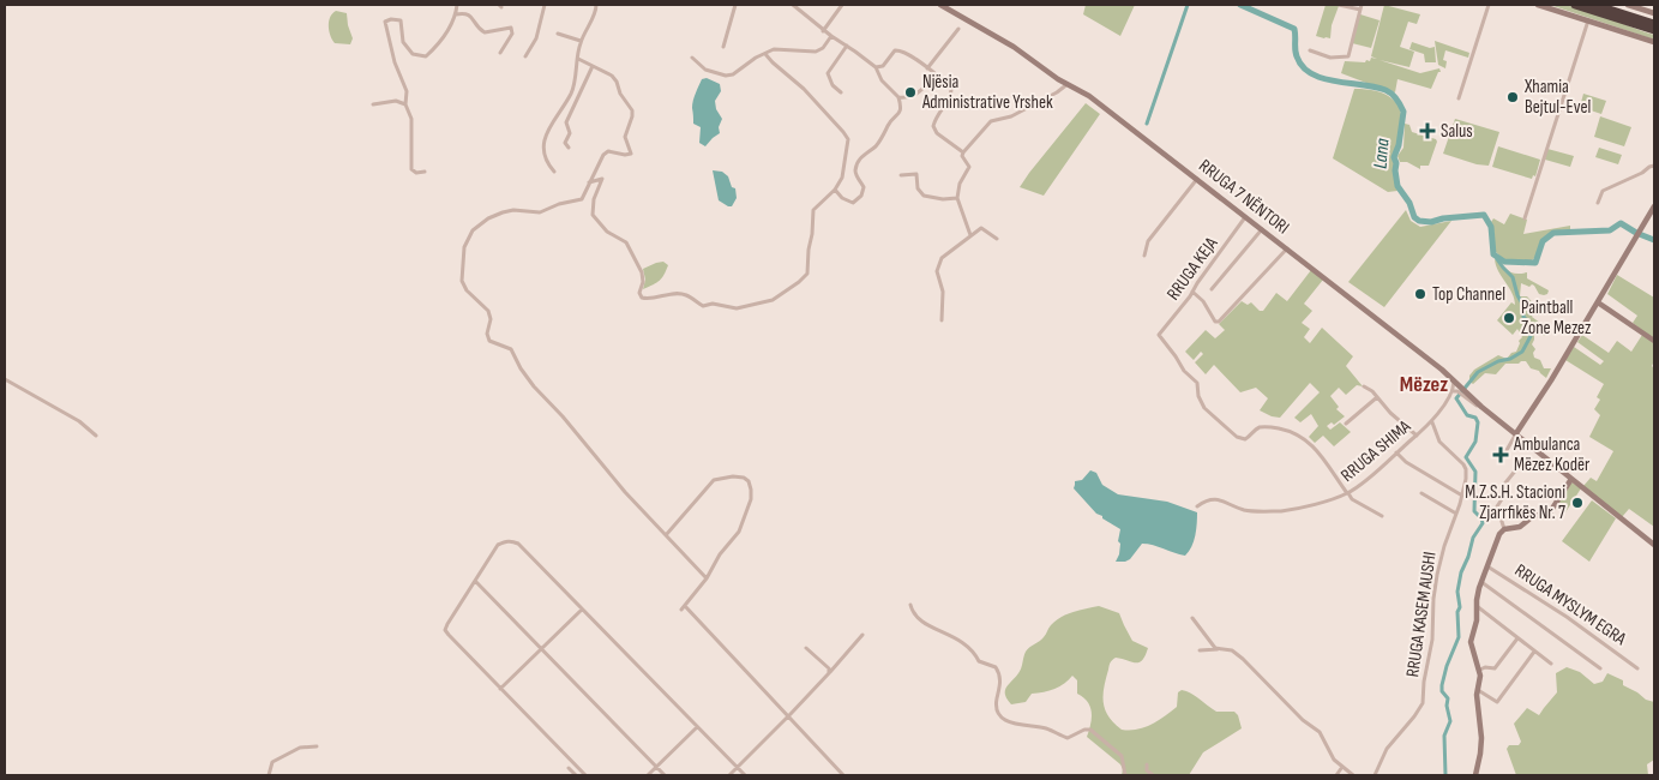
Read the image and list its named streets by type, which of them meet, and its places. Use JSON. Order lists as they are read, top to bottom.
{
  "streets": {
    "main road": ["RRUGA 7 NËNTORI"],
    "street": [
      "RRUGA KEJA",
      "RRUGA SHIMA",
      "RRUGA MYSLYM EGRA",
      "RRUGA KASEM AUSHI"
    ]
  },
  "crossings": [
    ["RRUGA 7 NËNTORI", "RRUGA KEJA"],
    ["RRUGA 7 NËNTORI", "RRUGA SHIMA"],
    ["RRUGA KEJA", "RRUGA SHIMA"],
    ["RRUGA SHIMA", "RRUGA KASEM AUSHI"]
  ],
  "districts": ["Mëzez"],
  "water": ["Lana"],
  "places": {
    "other": [
      "Njësia Administrative Yrshek",
      "Xhamia Bejtul-Evel",
      "Top Channel",
      "Paintball Zone Mezez",
      "M.Z.S.H. Stacioni Zjarrfikës Nr. 7"
    ],
    "health": ["Salus", "Ambulanca Mëzez Kodër"]
  }
}
